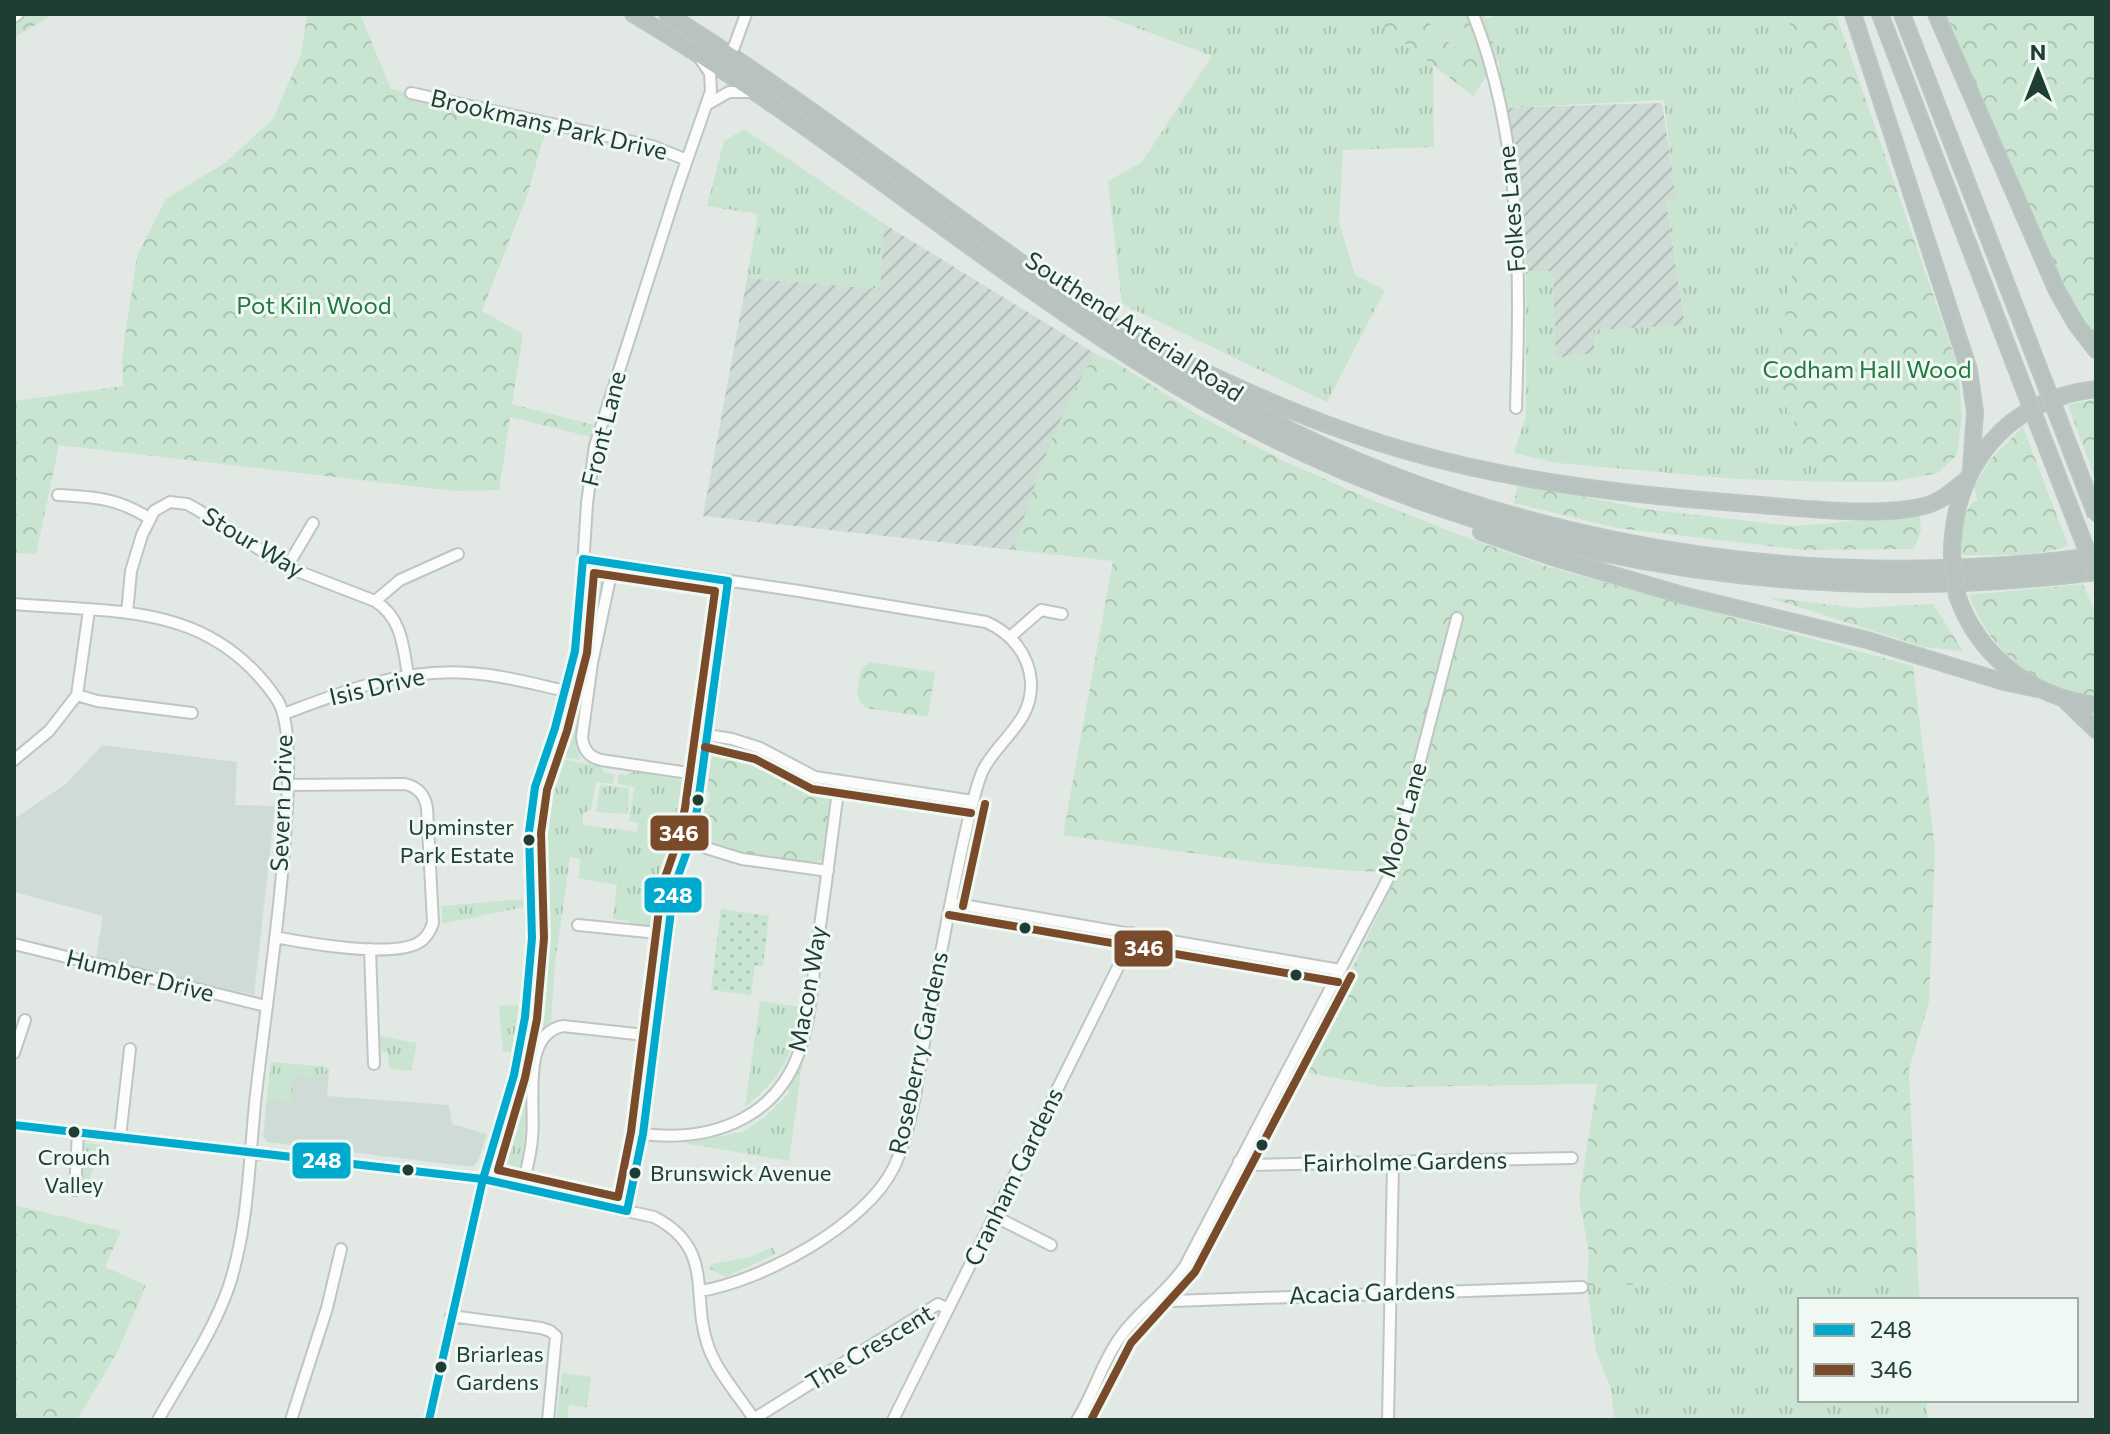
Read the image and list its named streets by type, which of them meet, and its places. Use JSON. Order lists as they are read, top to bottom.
{
  "streets": {
    "highway": ["Southend Arterial Road"],
    "street": [
      "Brookmans Park Drive",
      "Folkes Lane",
      "Front Lane",
      "Stour Way",
      "Isis Drive",
      "Severn Drive",
      "Moor Lane",
      "Humber Drive",
      "Macon Way",
      "Roseberry Gardens",
      "Fairholme Gardens",
      "Cranham Gardens",
      "Acacia Gardens",
      "The Crescent"
    ]
  },
  "crossings": [
    ["Brookmans Park Drive", "Front Lane"],
    ["Southend Arterial Road", "Front Lane"],
    ["Front Lane", "Isis Drive"],
    ["Isis Drive", "Severn Drive"],
    ["Severn Drive", "Humber Drive"],
    ["Moor Lane", "Fairholme Gardens"],
    ["Moor Lane", "Acacia Gardens"],
    ["Cranham Gardens", "The Crescent"]
  ],
  "parks": ["Pot Kiln Wood", "Codham Hall Wood"],
  "places": [
    "Upminster Park Estate",
    "Crouch Valley",
    "Brunswick Avenue",
    "Briarleas Gardens"
  ],
  "lines": ["transit line 248", "transit line 346"],
  "legend": ["248", "346"],
  "north": "top"
}
